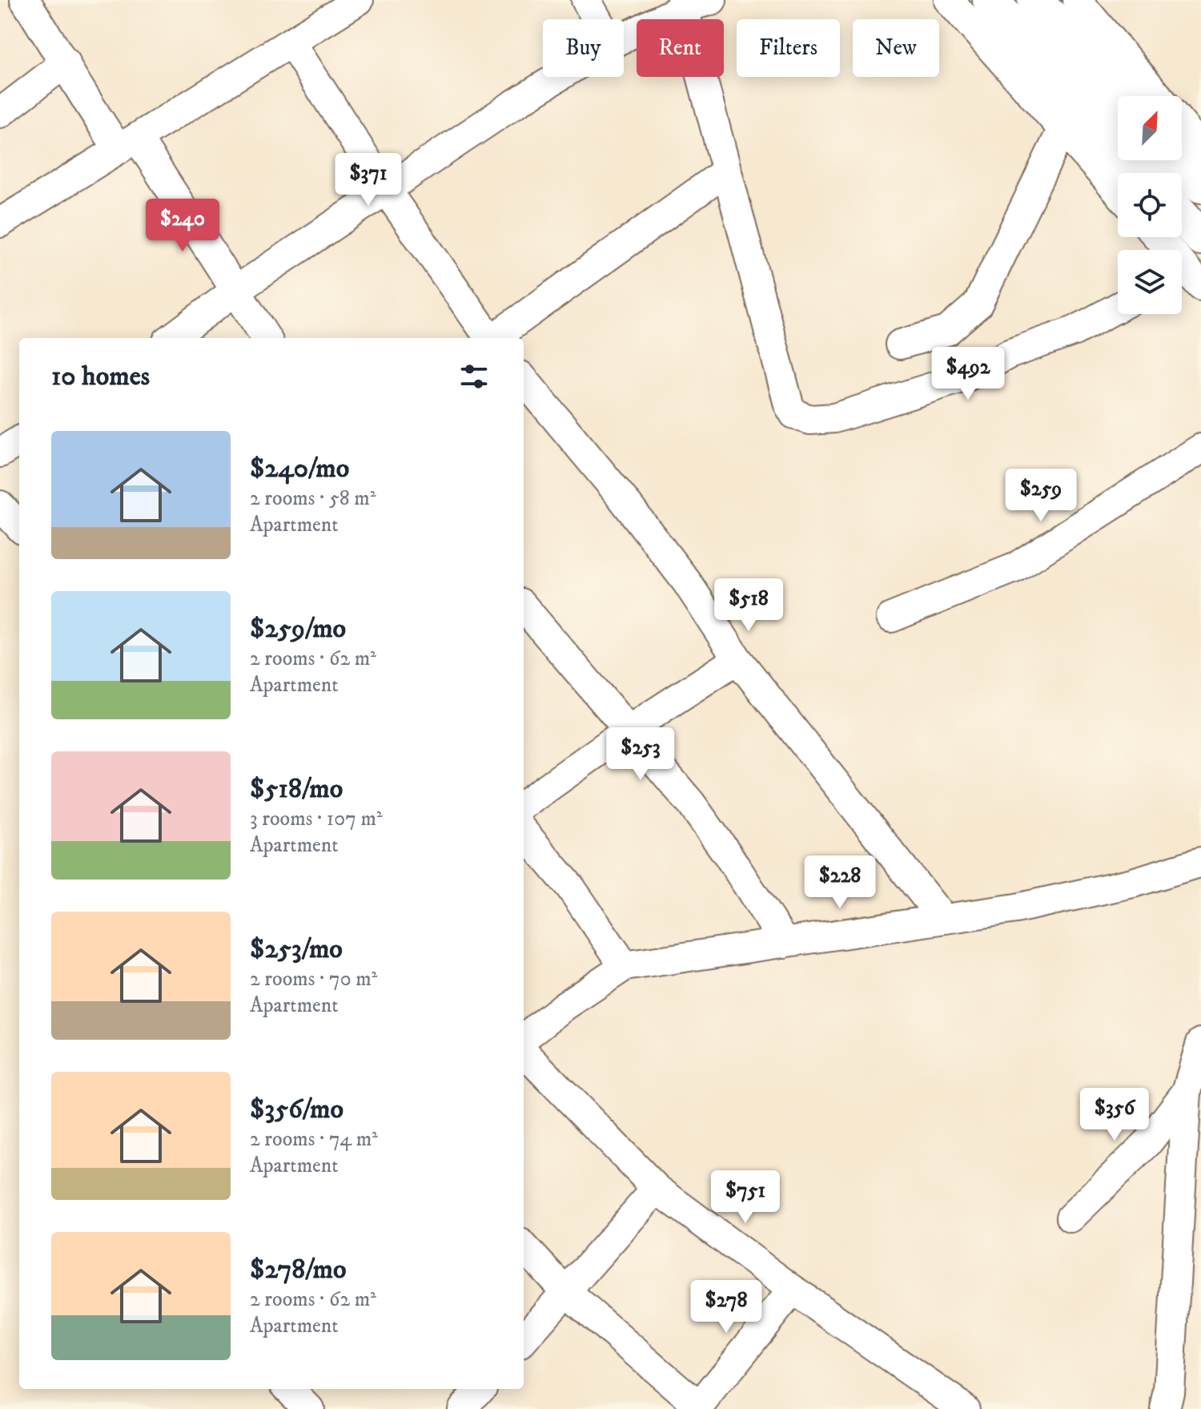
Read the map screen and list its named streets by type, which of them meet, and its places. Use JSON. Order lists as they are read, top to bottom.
{
  "north": "top right",
  "page": {
    "chip": [
      "Buy",
      "Rent",
      "Filters",
      "New"
    ],
    "price": [
      "$371",
      "$240",
      "$492",
      "$259",
      "$518",
      "$253",
      "$228",
      "$356",
      "$751",
      "$278"
    ],
    "heading": "10 homes",
    "list": [
      {
        "name": "$240/mo",
        "note": "2 rooms · 58 m² · Apartment"
      },
      {
        "name": "$259/mo",
        "note": "2 rooms · 62 m² · Apartment"
      },
      {
        "name": "$518/mo",
        "note": "3 rooms · 107 m² · Apartment"
      },
      {
        "name": "$253/mo",
        "note": "2 rooms · 70 m² · Apartment"
      },
      {
        "name": "$356/mo",
        "note": "2 rooms · 74 m² · Apartment"
      },
      {
        "name": "$278/mo",
        "note": "2 rooms · 62 m² · Apartment"
      }
    ]
  }
}
